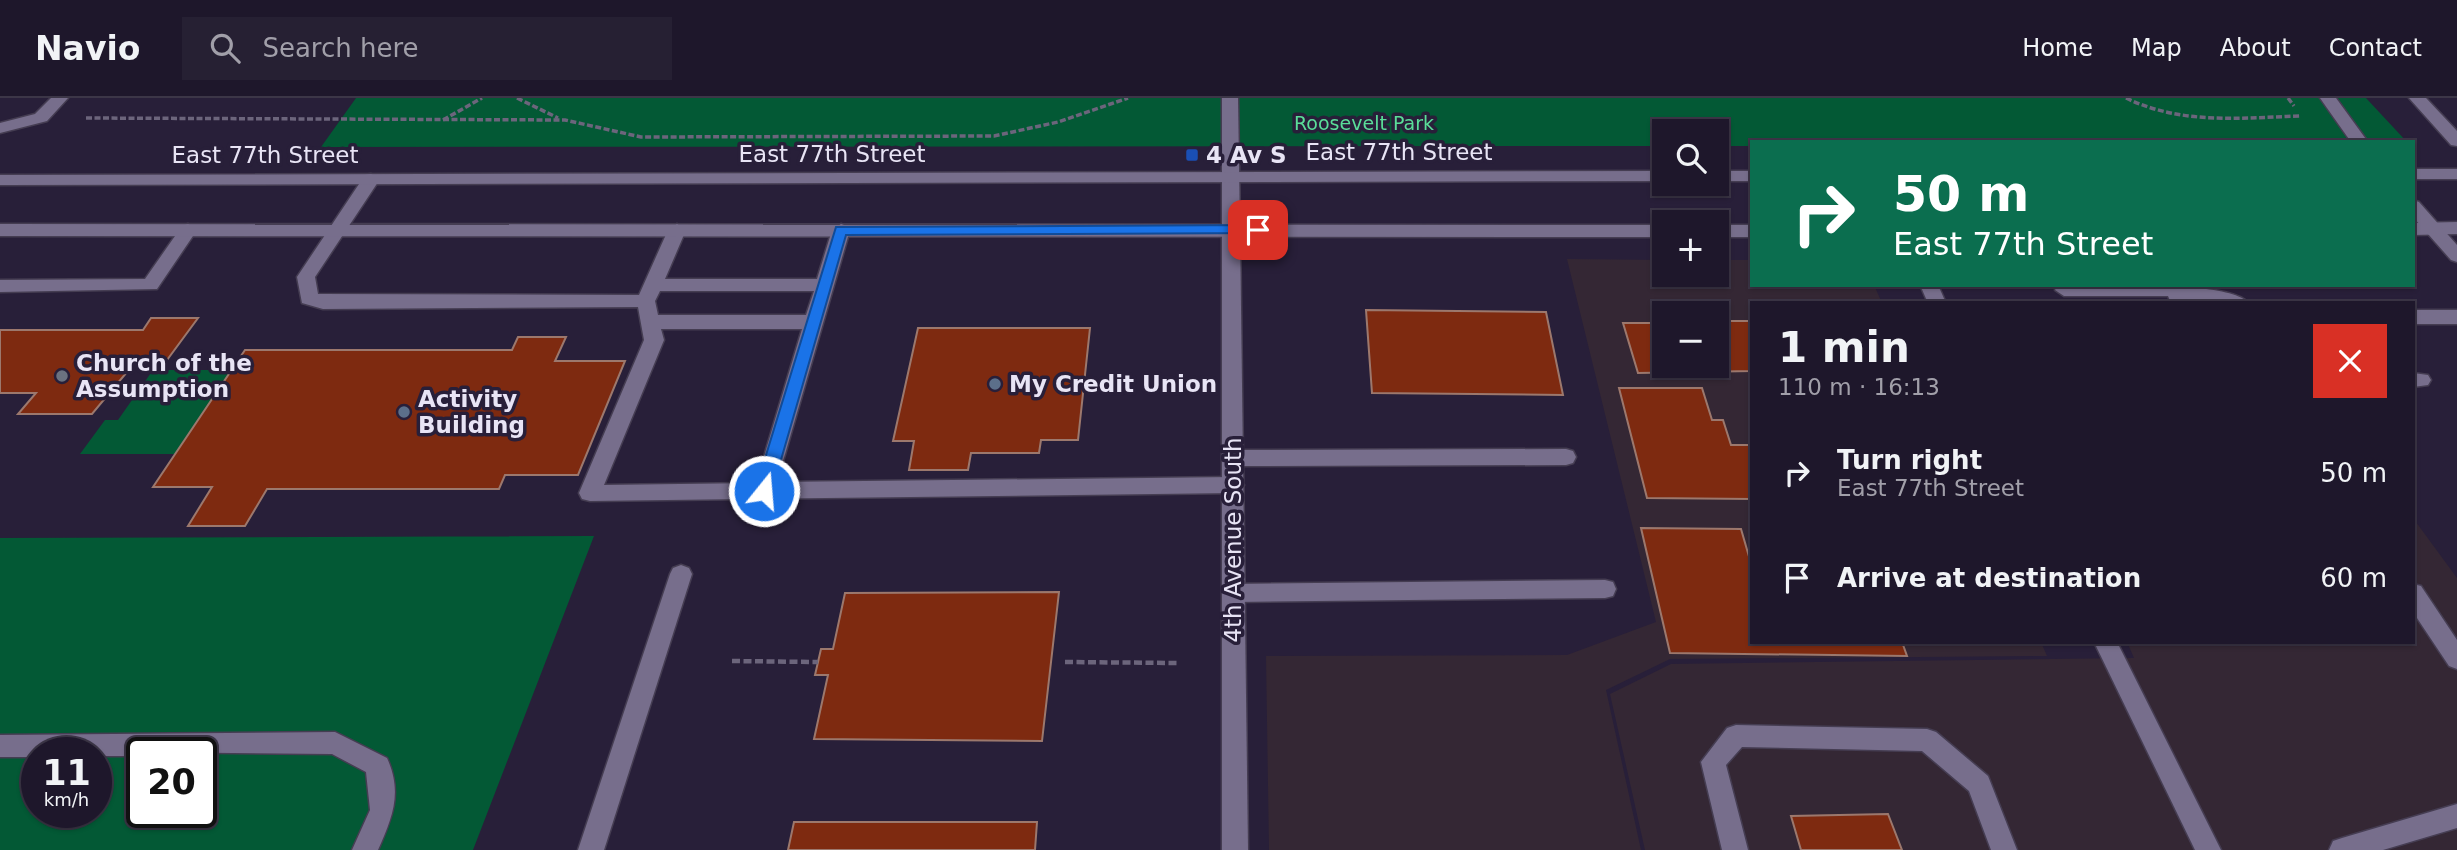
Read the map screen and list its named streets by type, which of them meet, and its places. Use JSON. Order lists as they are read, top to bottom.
{
  "streets": {
    "street": ["East 77th Street", "4th Avenue South"]
  },
  "crossings": [
    ["East 77th Street", "4th Avenue South"]
  ],
  "parks": ["Roosevelt Park"],
  "places": {
    "transit": ["4 Av S"],
    "other": ["Church of the Assumption", "My Credit Union", "Activity Building"]
  },
  "page": {
    "header": "Navio",
    "search": "Search here",
    "nav": [
      "Home",
      "Map",
      "About",
      "Contact"
    ],
    "map_buttons": ["+", "−"],
    "turn": ["50 m", "East 77th Street"],
    "heading": ["1 min", "110 m · 16:13"],
    "list": [
      {
        "name": "Turn right",
        "note": "East 77th Street",
        "value": "50 m"
      },
      {
        "name": "Arrive at destination",
        "value": "60 m"
      }
    ],
    "speed": "11 km/h",
    "limit": "20"
  }
}
